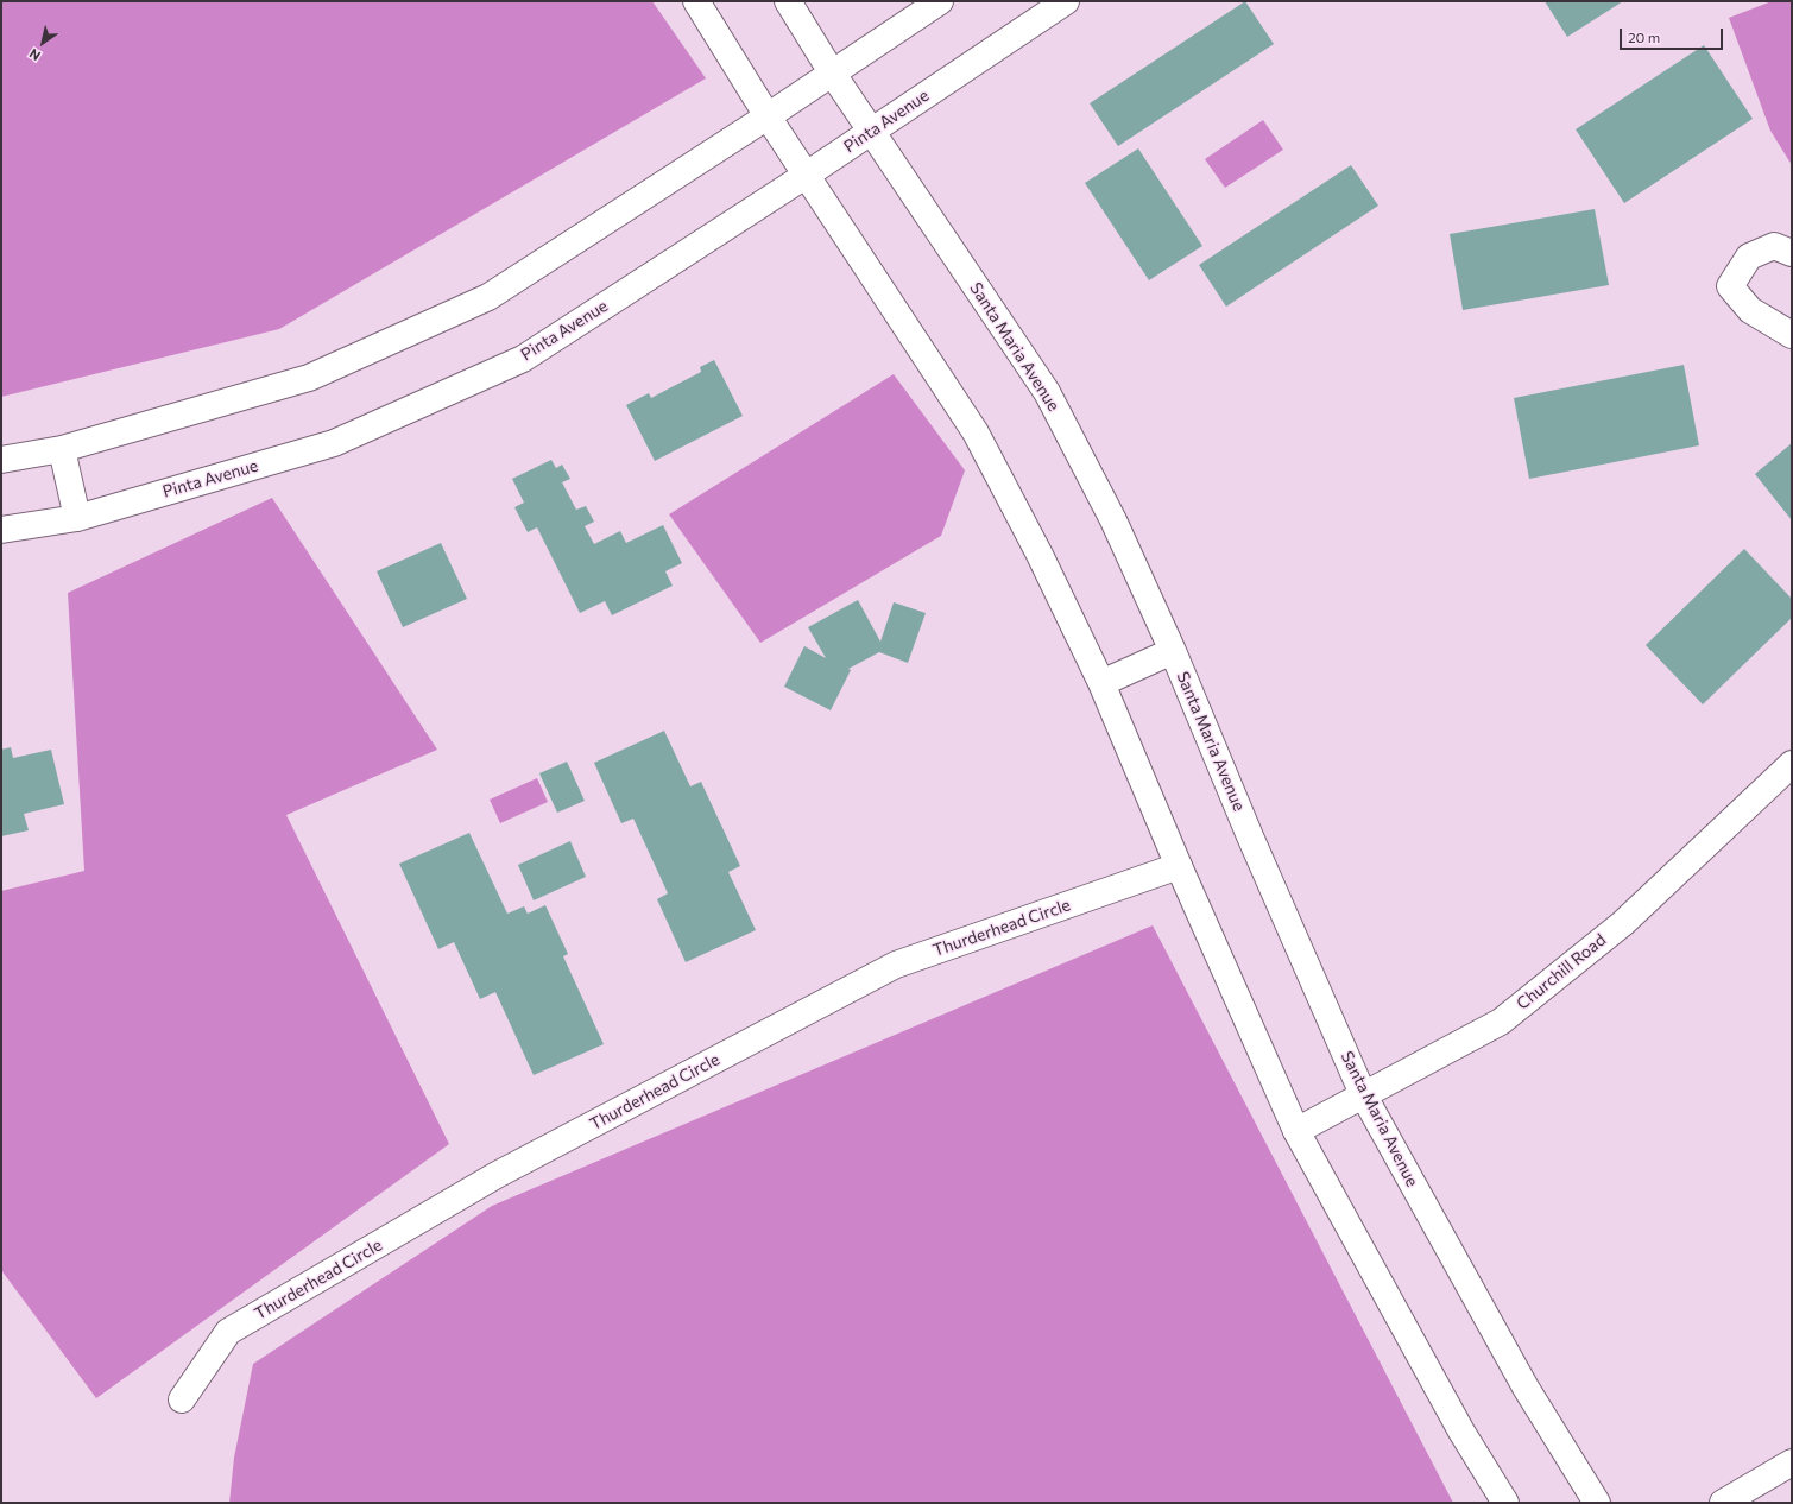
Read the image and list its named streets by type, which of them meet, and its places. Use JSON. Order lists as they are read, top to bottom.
{
  "streets": {
    "street": [
      "Pinta Avenue",
      "Santa Maria Avenue",
      "Thurderhead Circle",
      "Churchill Road"
    ]
  },
  "crossings": [
    ["Pinta Avenue", "Santa Maria Avenue"],
    ["Santa Maria Avenue", "Churchill Road"]
  ],
  "scale_bar": "20 m",
  "north": "bottom left"
}
